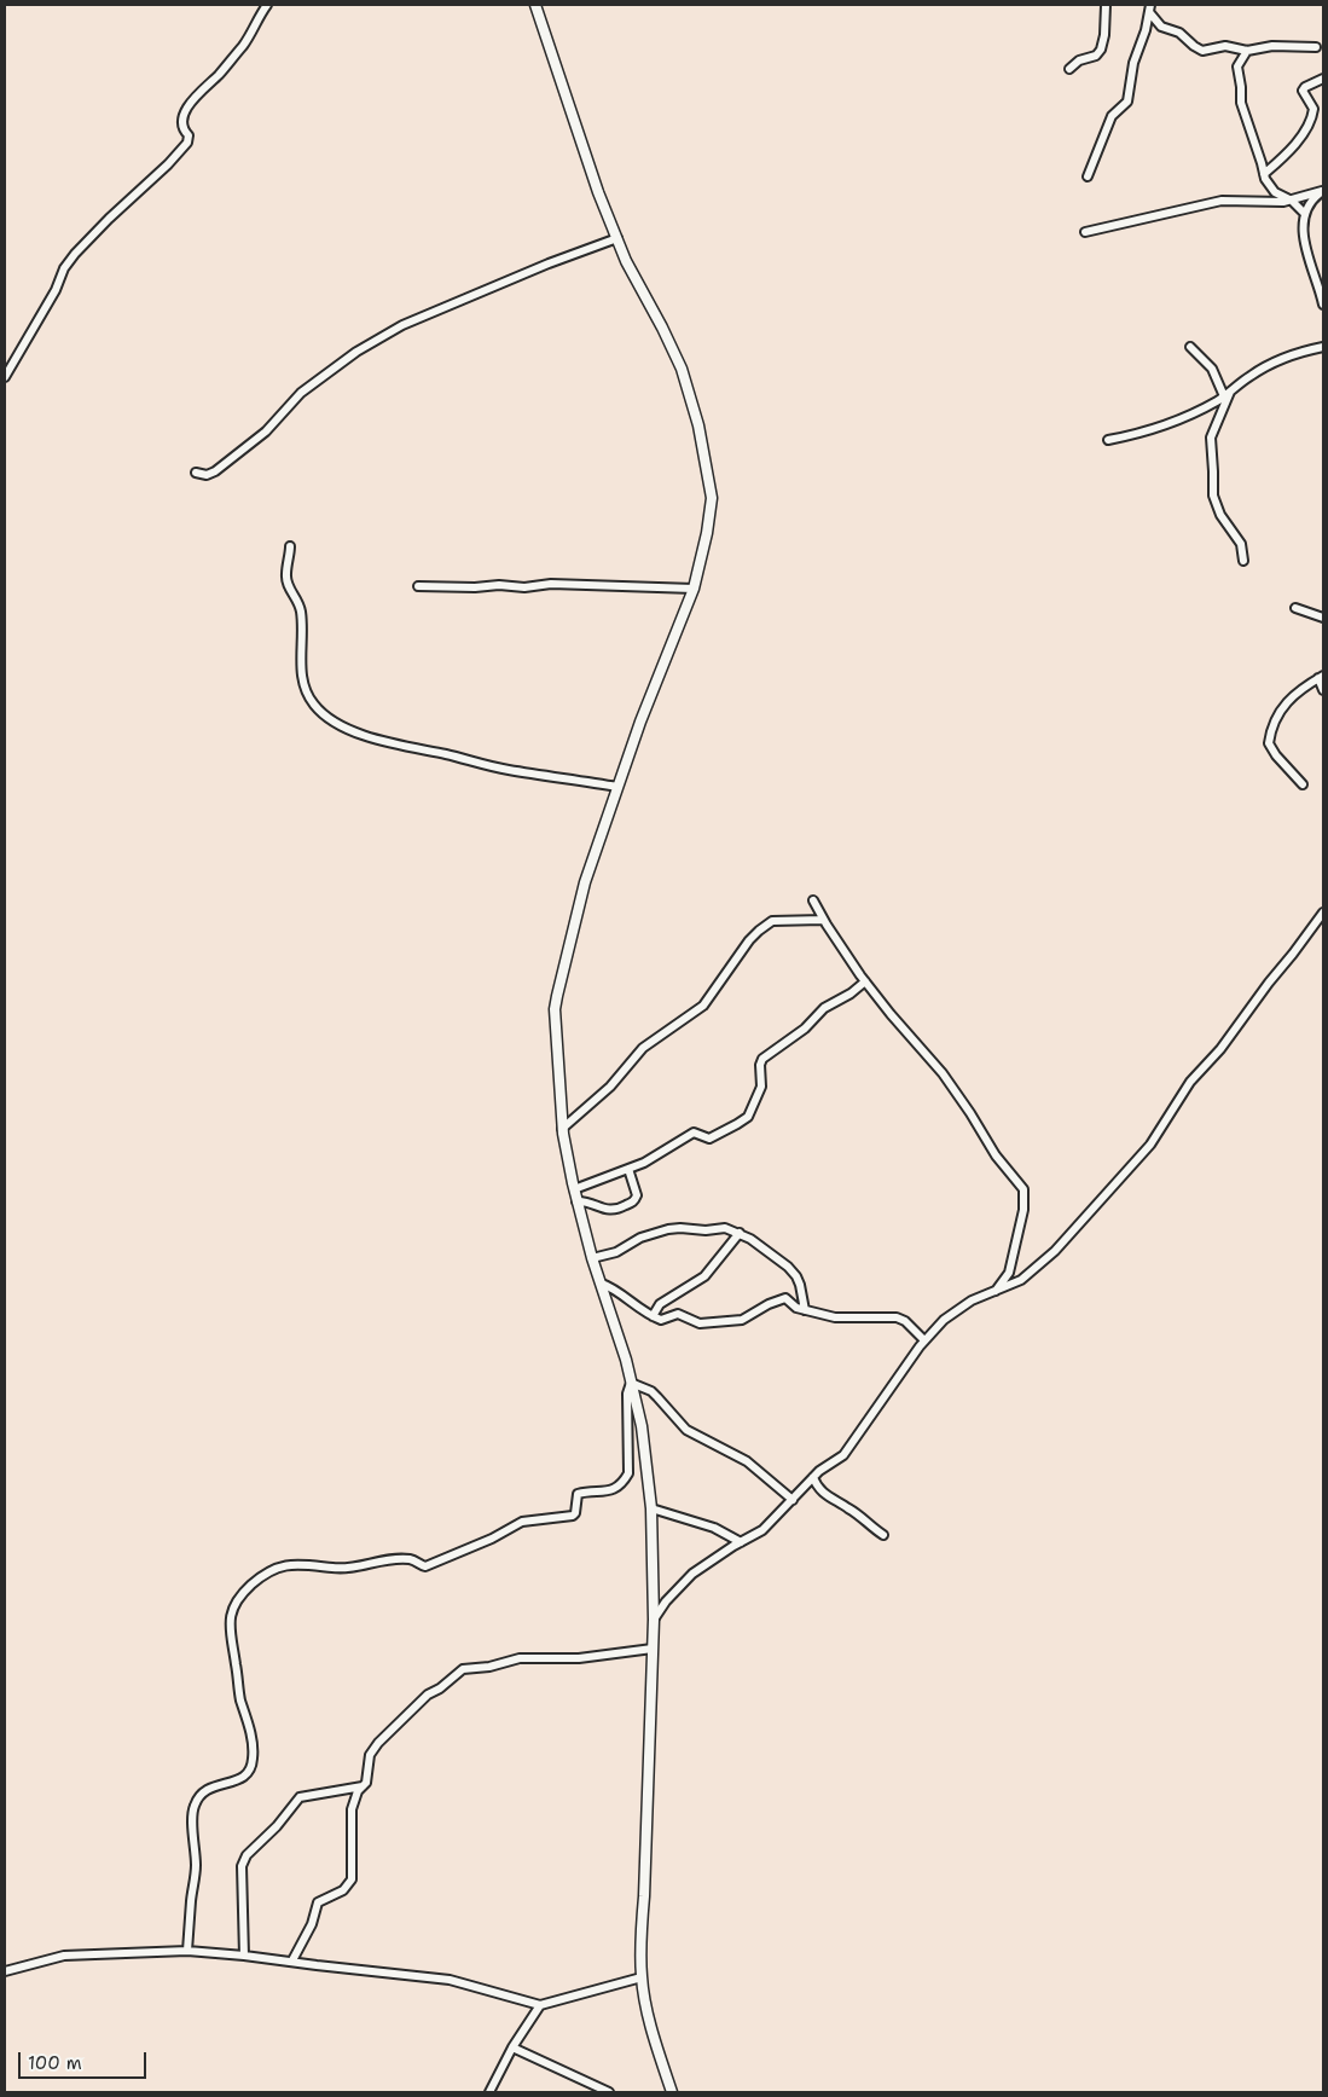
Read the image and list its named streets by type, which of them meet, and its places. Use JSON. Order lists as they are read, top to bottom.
{
  "scale_bar": "100 m"
}
